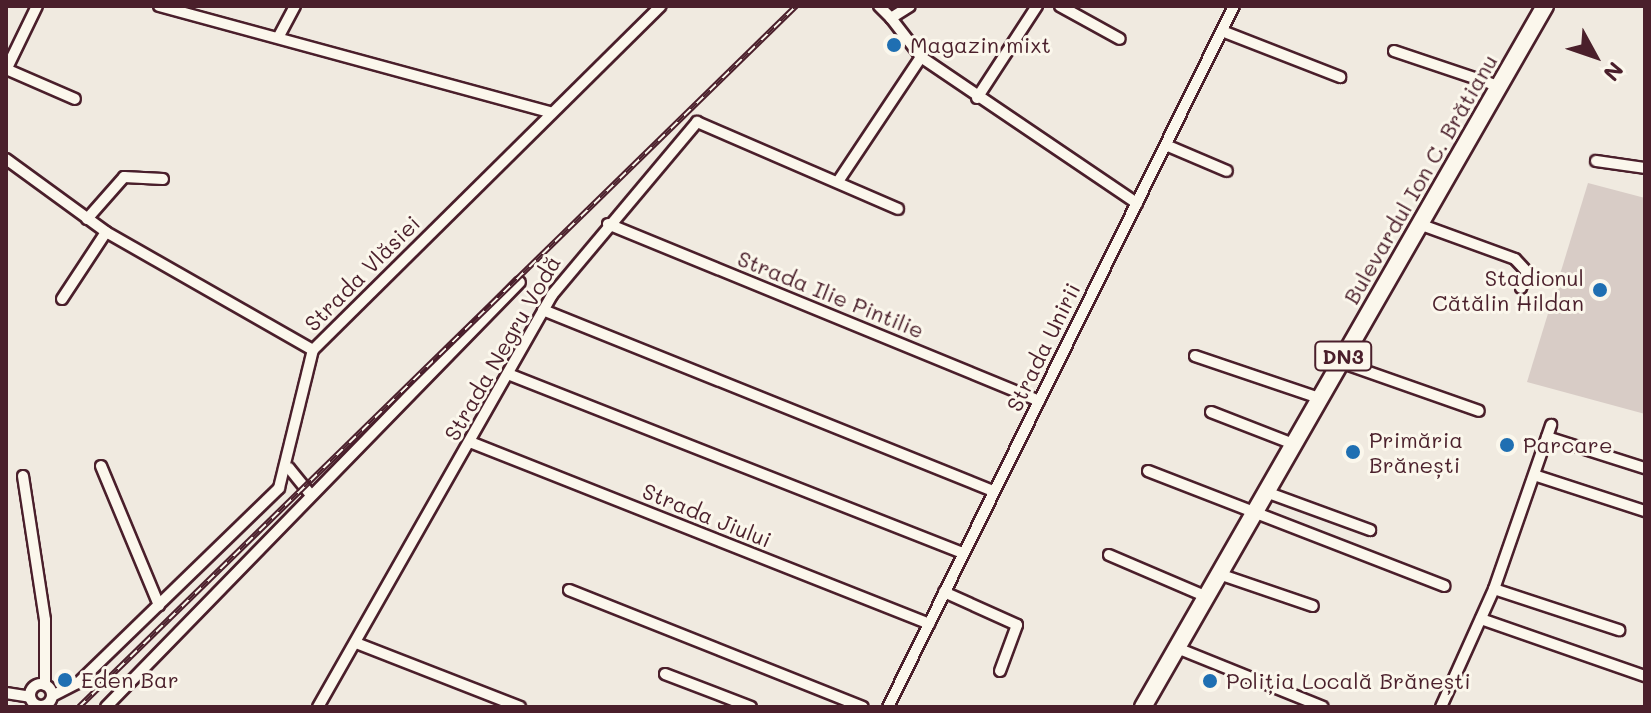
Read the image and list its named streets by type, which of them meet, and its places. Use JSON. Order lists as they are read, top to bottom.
{
  "streets": {
    "main road": ["Bulevardul Ion C. Brătianu", "DN3"],
    "street": [
      "Strada Vlăsiei",
      "Strada Ilie Pintilie",
      "Strada Unirii",
      "Strada Negru Vodă",
      "Strada Jiului"
    ]
  },
  "crossings": [
    ["Strada Ilie Pintilie", "Strada Unirii"],
    ["Strada Ilie Pintilie", "Strada Negru Vodă"],
    ["Strada Unirii", "Strada Jiului"],
    ["Strada Negru Vodă", "Strada Jiului"]
  ],
  "places": [
    "Magazin mixt",
    "Stadionul Cătălin Hildan",
    "Parcare",
    "Primăria Brănești",
    "Eden Bar",
    "Poliția Locală Brănești"
  ],
  "north": "bottom right"
}
